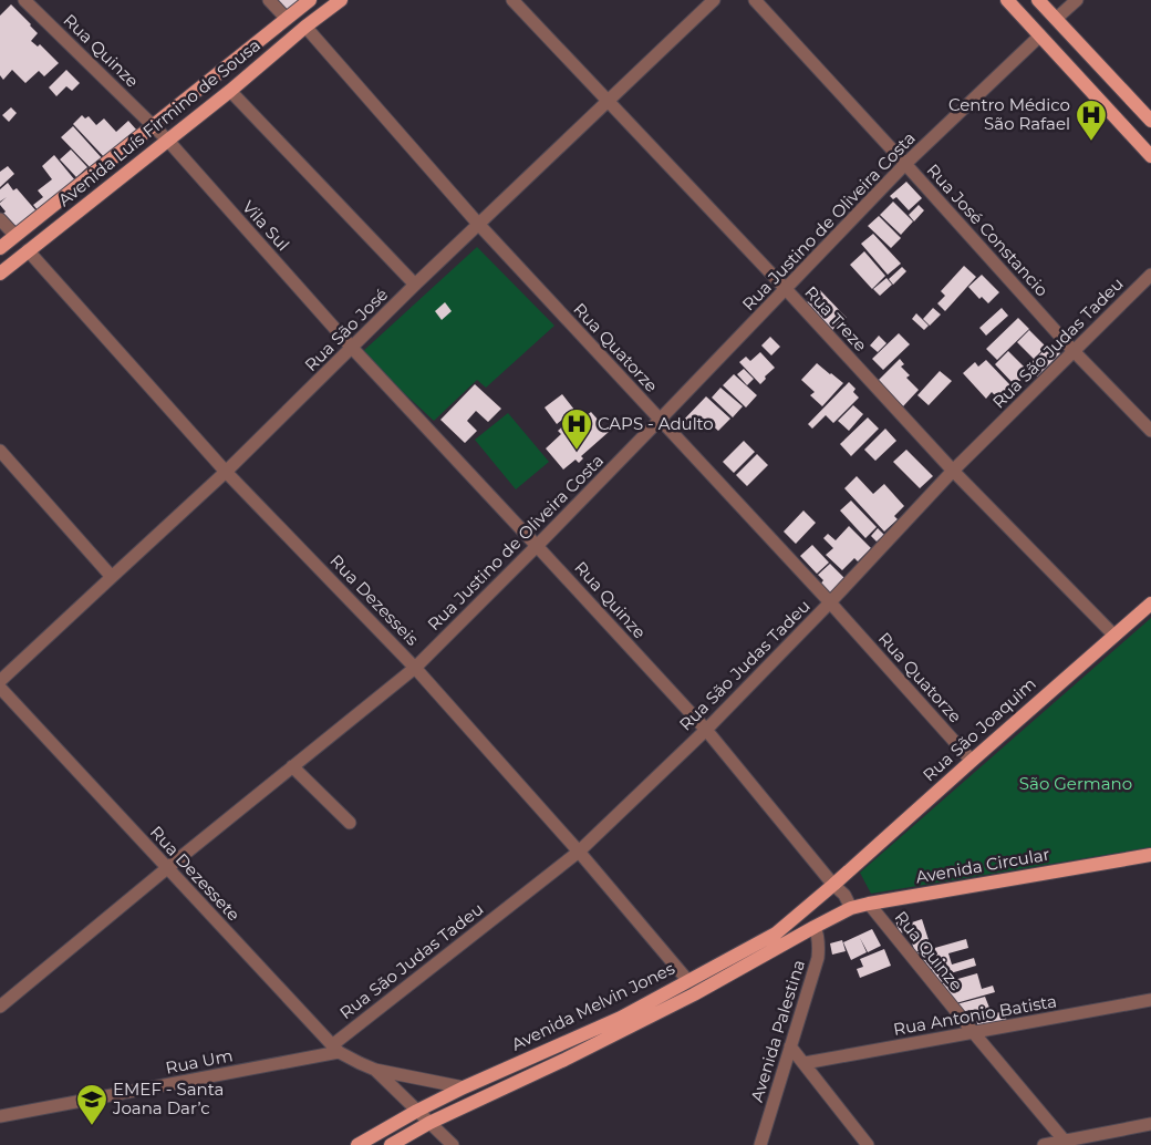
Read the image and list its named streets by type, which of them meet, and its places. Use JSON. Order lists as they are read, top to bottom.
{
  "streets": {
    "main road": [
      "Avenida Luís Firmino de Sousa",
      "Rua São Joaquim",
      "Avenida Circular",
      "Avenida Melvin Jones"
    ],
    "street": [
      "Rua Quinze",
      "Rua Justino de Oliveira Costa",
      "Vila Sul",
      "Rua José Constancio",
      "Rua Treze",
      "Rua São José",
      "Rua São Judas Tadeu",
      "Rua Quatorze",
      "Rua Dezesseis",
      "Rua Dezessete",
      "Rua Antonio Batista",
      "Avenida Palestina",
      "Rua Um"
    ]
  },
  "crossings": [
    ["Rua Quinze", "Avenida Luís Firmino de Sousa"],
    ["Rua Quinze", "Rua Justino de Oliveira Costa"],
    ["Rua Quinze", "Vila Sul"],
    ["Rua Quinze", "Rua São José"],
    ["Rua Quinze", "Rua São Judas Tadeu"],
    ["Rua Quinze", "Rua São Joaquim"],
    ["Rua Quinze", "Avenida Circular"],
    ["Rua Quinze", "Avenida Melvin Jones"],
    ["Rua Quinze", "Rua Antonio Batista"],
    ["Avenida Luís Firmino de Sousa", "Vila Sul"],
    ["Avenida Luís Firmino de Sousa", "Rua Quatorze"],
    ["Avenida Luís Firmino de Sousa", "Rua Dezesseis"],
    ["Rua Justino de Oliveira Costa", "Rua José Constancio"],
    ["Rua Justino de Oliveira Costa", "Rua Treze"],
    ["Rua Justino de Oliveira Costa", "Rua Quatorze"],
    ["Rua Justino de Oliveira Costa", "Rua Dezesseis"],
    ["Rua Justino de Oliveira Costa", "Rua Dezessete"],
    ["Vila Sul", "Rua São José"],
    ["Rua José Constancio", "Rua São Judas Tadeu"],
    ["Rua Treze", "Rua São José"],
    ["Rua Treze", "Rua São Judas Tadeu"],
    ["Rua Treze", "Rua São Joaquim"],
    ["Rua São José", "Rua Quatorze"],
    ["Rua São José", "Rua Dezesseis"],
    ["Rua São Judas Tadeu", "Rua Quatorze"],
    ["Rua São Judas Tadeu", "Rua Dezesseis"],
    ["Rua São Judas Tadeu", "Rua Dezessete"],
    ["Rua São Judas Tadeu", "Rua Um"],
    ["Rua Quatorze", "Rua São Joaquim"],
    ["Rua Dezesseis", "Avenida Melvin Jones"],
    ["Rua São Joaquim", "Avenida Melvin Jones"],
    ["Avenida Circular", "Avenida Melvin Jones"],
    ["Rua Dezessete", "Avenida Melvin Jones"],
    ["Rua Dezessete", "Rua Um"],
    ["Avenida Melvin Jones", "Avenida Palestina"]
  ],
  "parks": ["São Germano"],
  "places": {
    "hospital": ["Centro Médico São Rafael", "CAPS - Adulto"],
    "school or university": ["EMEF - Santa Joana Dar’c"]
  }
}
